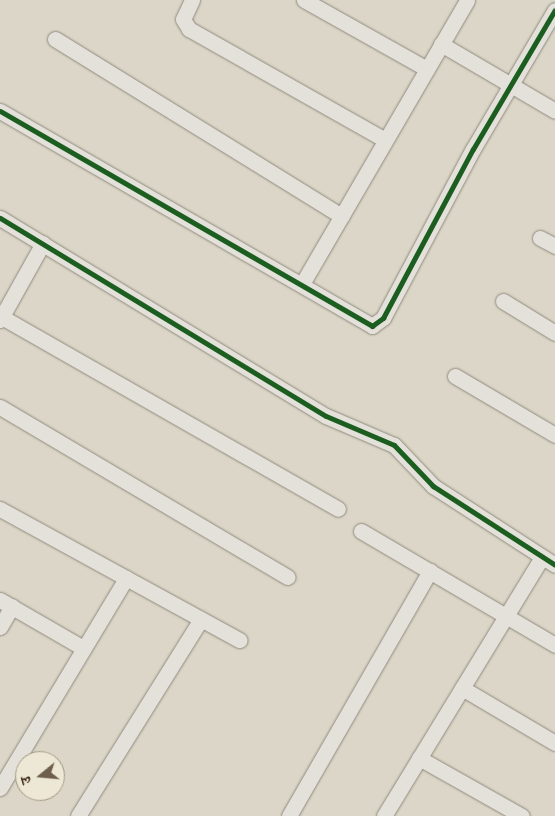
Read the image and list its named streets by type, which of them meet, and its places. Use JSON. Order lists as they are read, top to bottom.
{
  "north": "left"
}
